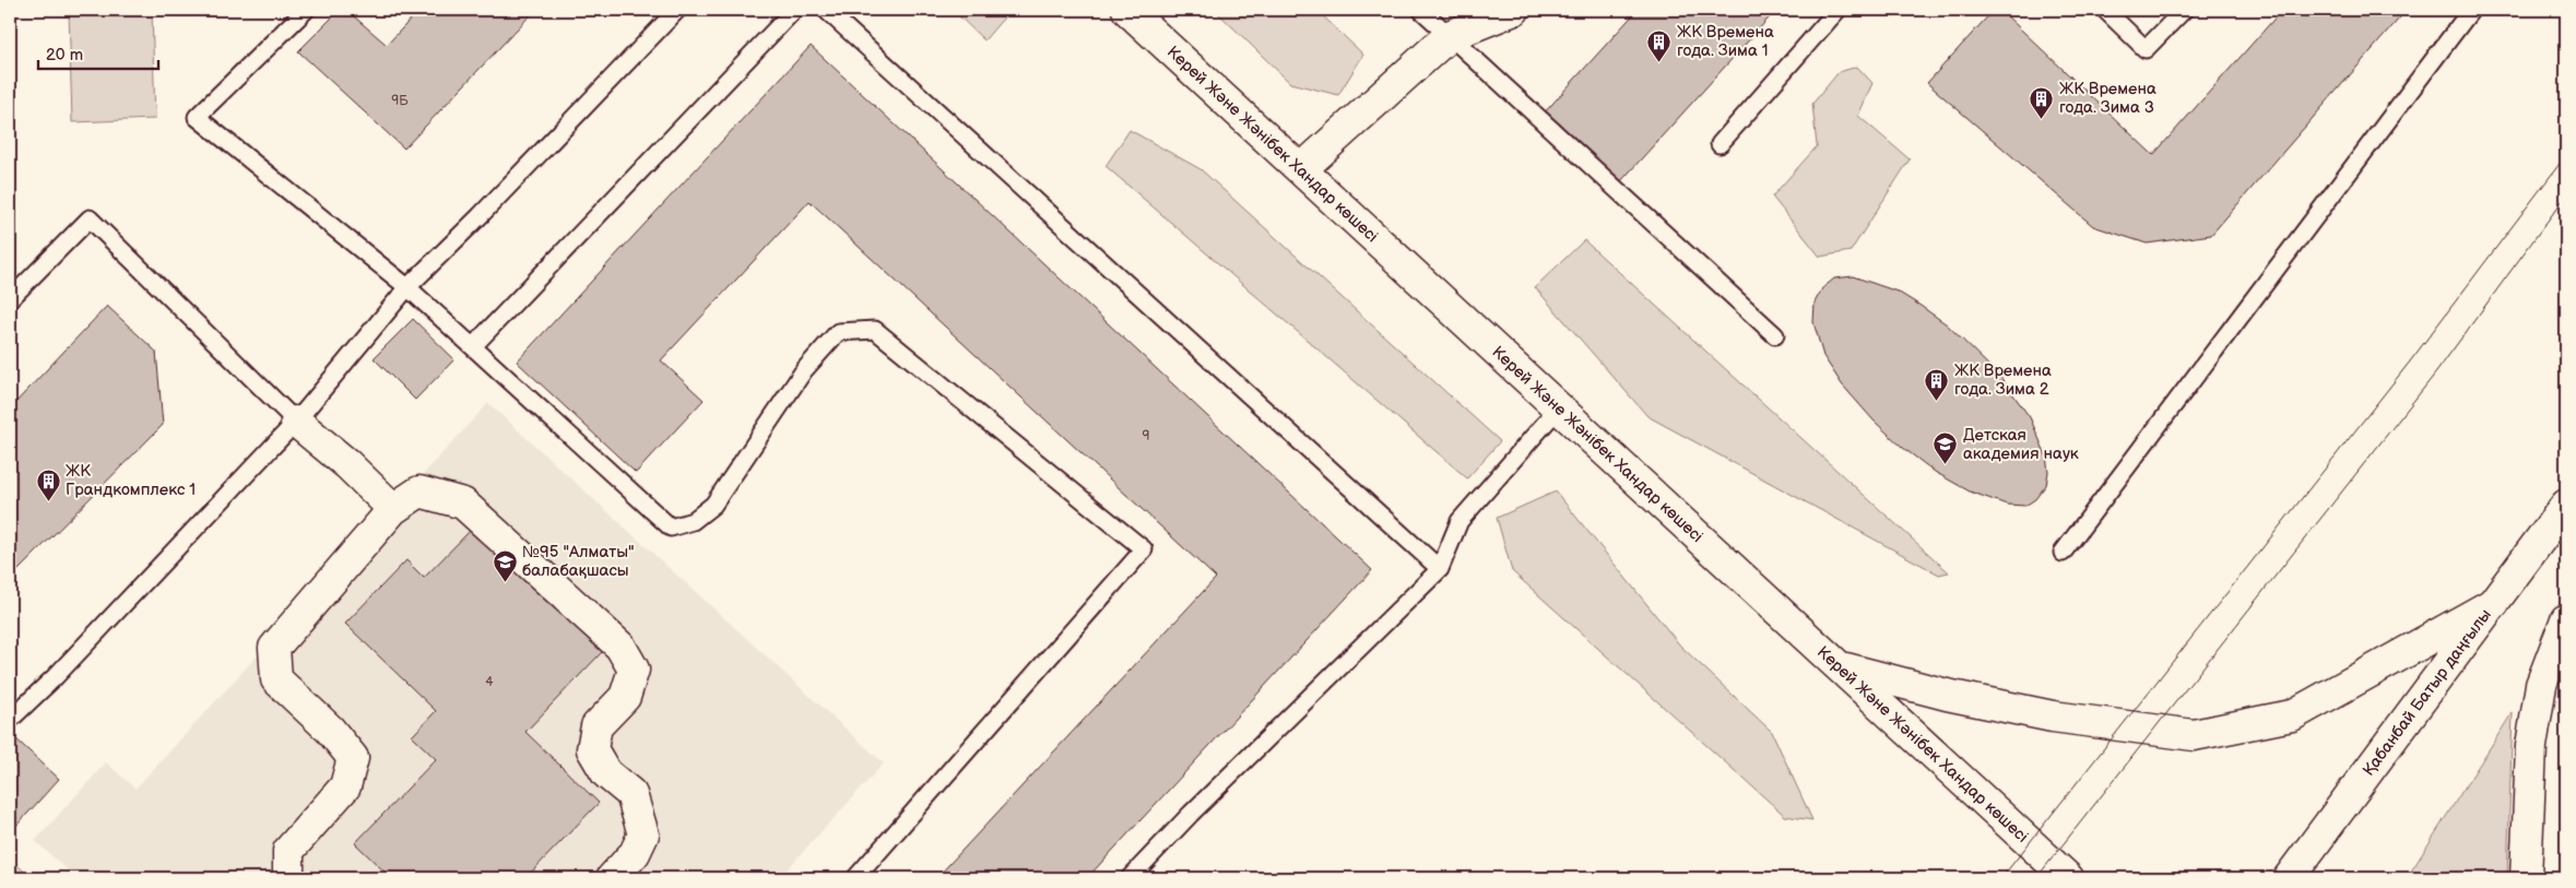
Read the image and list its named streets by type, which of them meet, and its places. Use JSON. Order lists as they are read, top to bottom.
{
  "streets": {
    "main road": ["Керей Және Жәнібек Хандар көшесі", "Қабанбай Батыр даңғылы"]
  },
  "places": {
    "building": [
      "ЖК Времена года. Зима 1",
      "ЖК Времена года. Зима 3",
      "ЖК Времена года. Зима 2",
      "ЖК Грандкомплекс 1"
    ],
    "school or university": ["Детская академия наук", "№95 \"Алматы\" балабақшасы"]
  },
  "house_numbers": ["9Б", "9", "4"],
  "scale_bar": "20 m"
}
